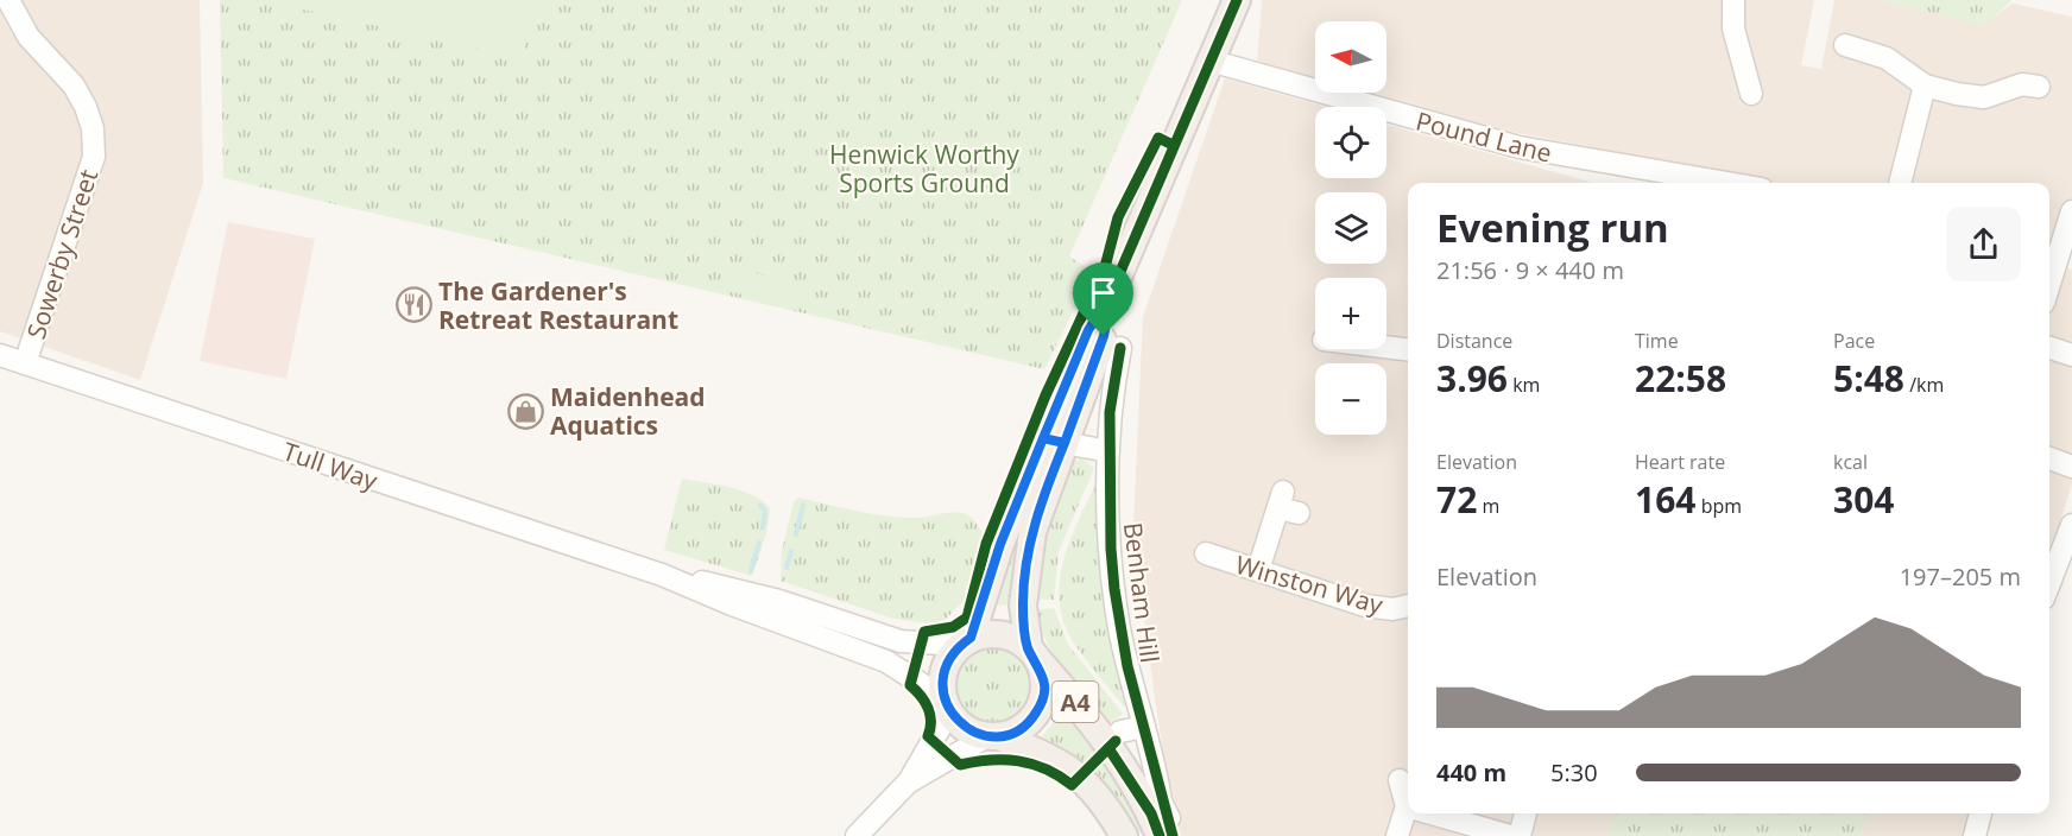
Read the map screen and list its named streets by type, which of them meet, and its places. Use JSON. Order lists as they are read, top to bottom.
{
  "streets": {
    "main road": ["A4"],
    "street": [
      "Pound Lane",
      "Sowerby Street",
      "Tull Way",
      "Winston Way",
      "Benham Hill"
    ]
  },
  "crossings": [
    ["Pound Lane", "A4"],
    ["Sowerby Street", "Tull Way"],
    ["Tull Way", "A4"],
    ["Benham Hill", "A4"]
  ],
  "parks": ["Henwick Worthy Sports Ground"],
  "places": {
    "restaurant": ["The Gardener's Retreat Restaurant"],
    "shop": ["Maidenhead Aquatics"]
  },
  "north": "left",
  "page": {
    "map_buttons": ["+", "−"],
    "heading": ["Evening run", "21:56 · 9 × 440 m"],
    "stats": [
      ["Distance", "3.96 km"],
      ["Time", "22:58"],
      ["Pace", "5:48 /km"],
      ["Elevation", "72 m"],
      ["Heart rate", "164 bpm"],
      ["kcal", "304"]
    ],
    "chart": ["Elevation", "197–205 m"],
    "list": [
      {
        "name": "440 m",
        "note": "5:30"
      }
    ]
  }
}
